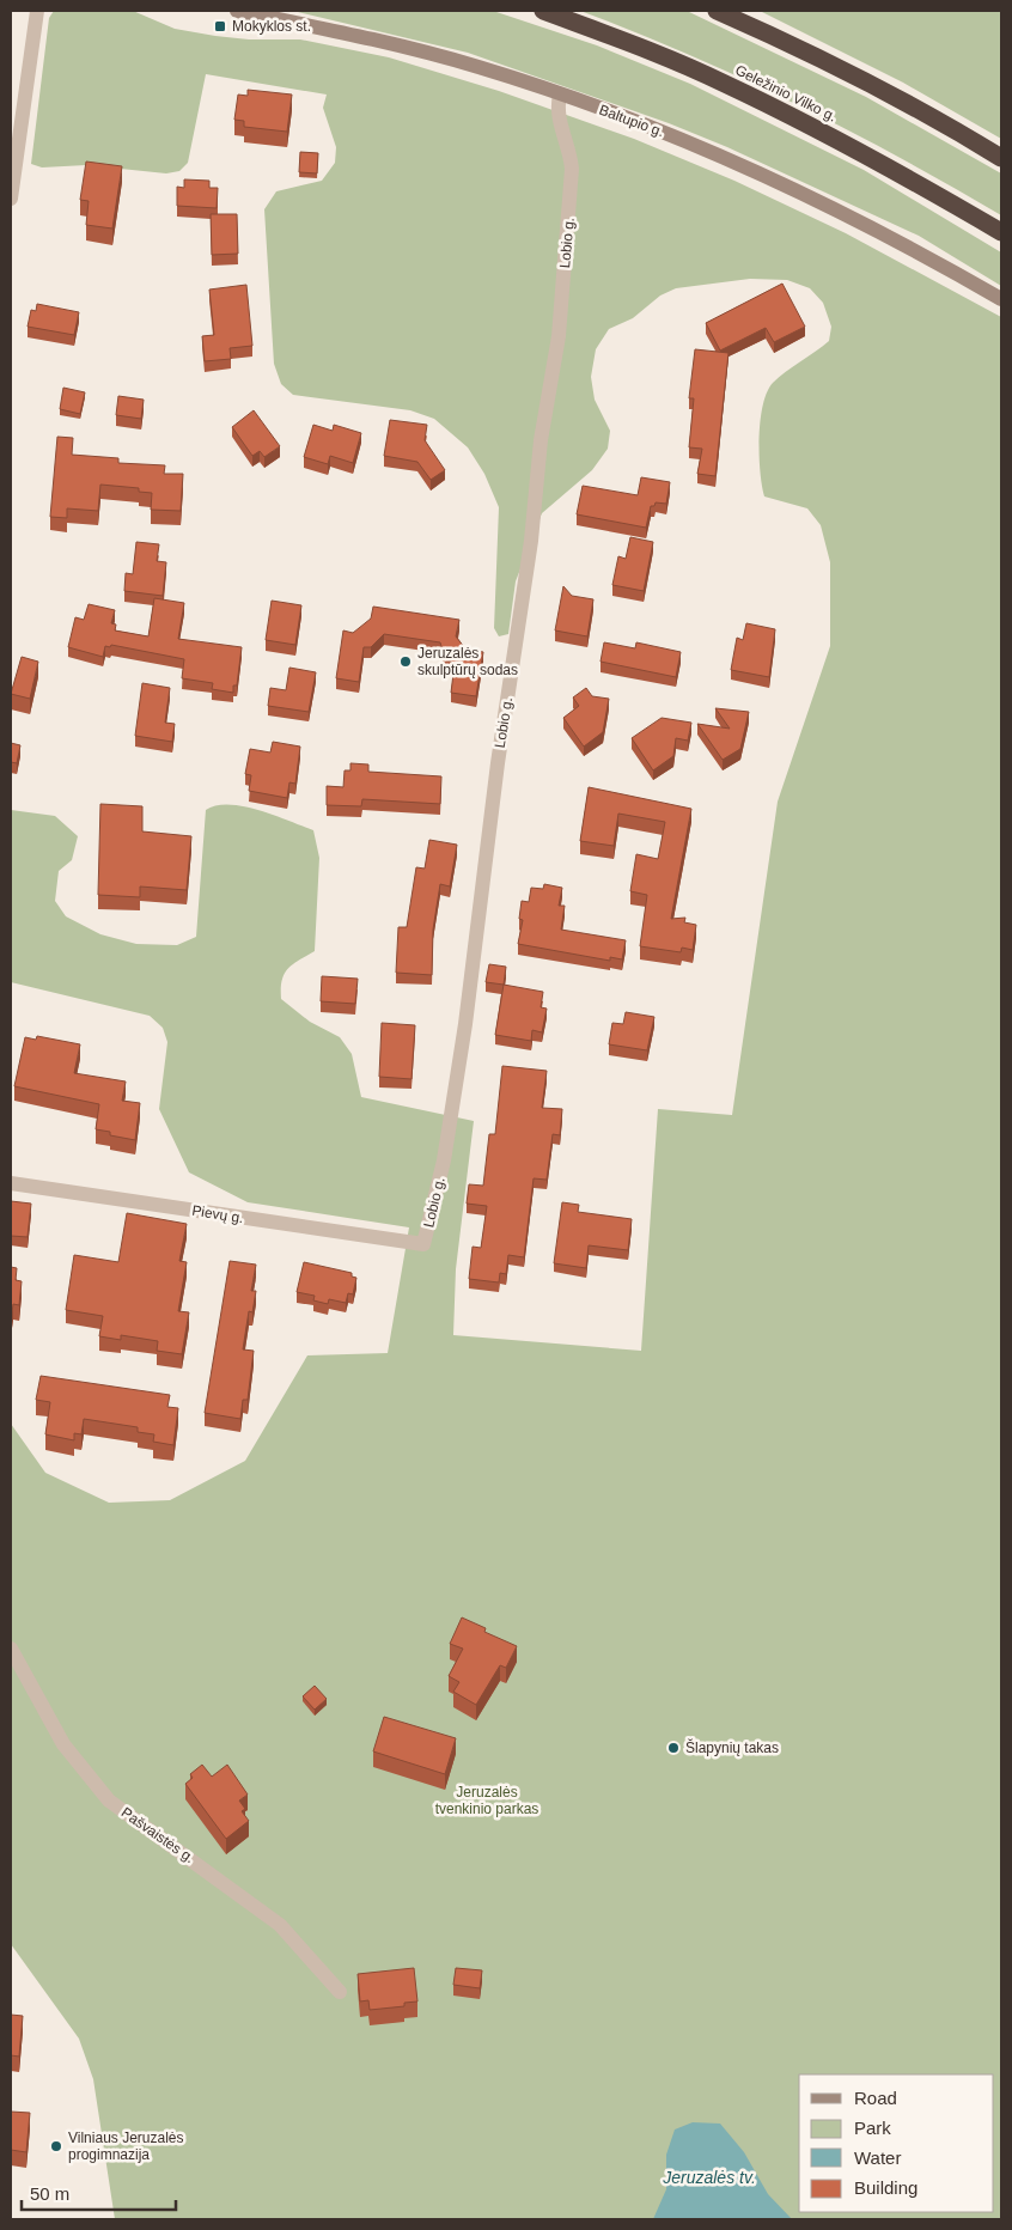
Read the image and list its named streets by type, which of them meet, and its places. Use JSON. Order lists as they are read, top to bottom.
{
  "streets": {
    "highway": ["Geležinio Vilko g."],
    "street": [
      "Baltupio g.",
      "Lobio g.",
      "Pievų g.",
      "Pašvaistės g."
    ]
  },
  "crossings": [
    ["Baltupio g.", "Lobio g."],
    ["Lobio g.", "Pievų g."]
  ],
  "water": ["Jeruzalės tv."],
  "parks": ["Jeruzalės tvenkinio parkas"],
  "places": {
    "transit": ["Mokyklos st."],
    "other": ["Jeruzalės skulptūrų sodas", "Šlapynių takas", "Vilniaus Jeruzalės progimnazija"]
  },
  "legend": [
    "Road",
    "Park",
    "Water",
    "Building"
  ],
  "scale_bar": "50 m"
}
